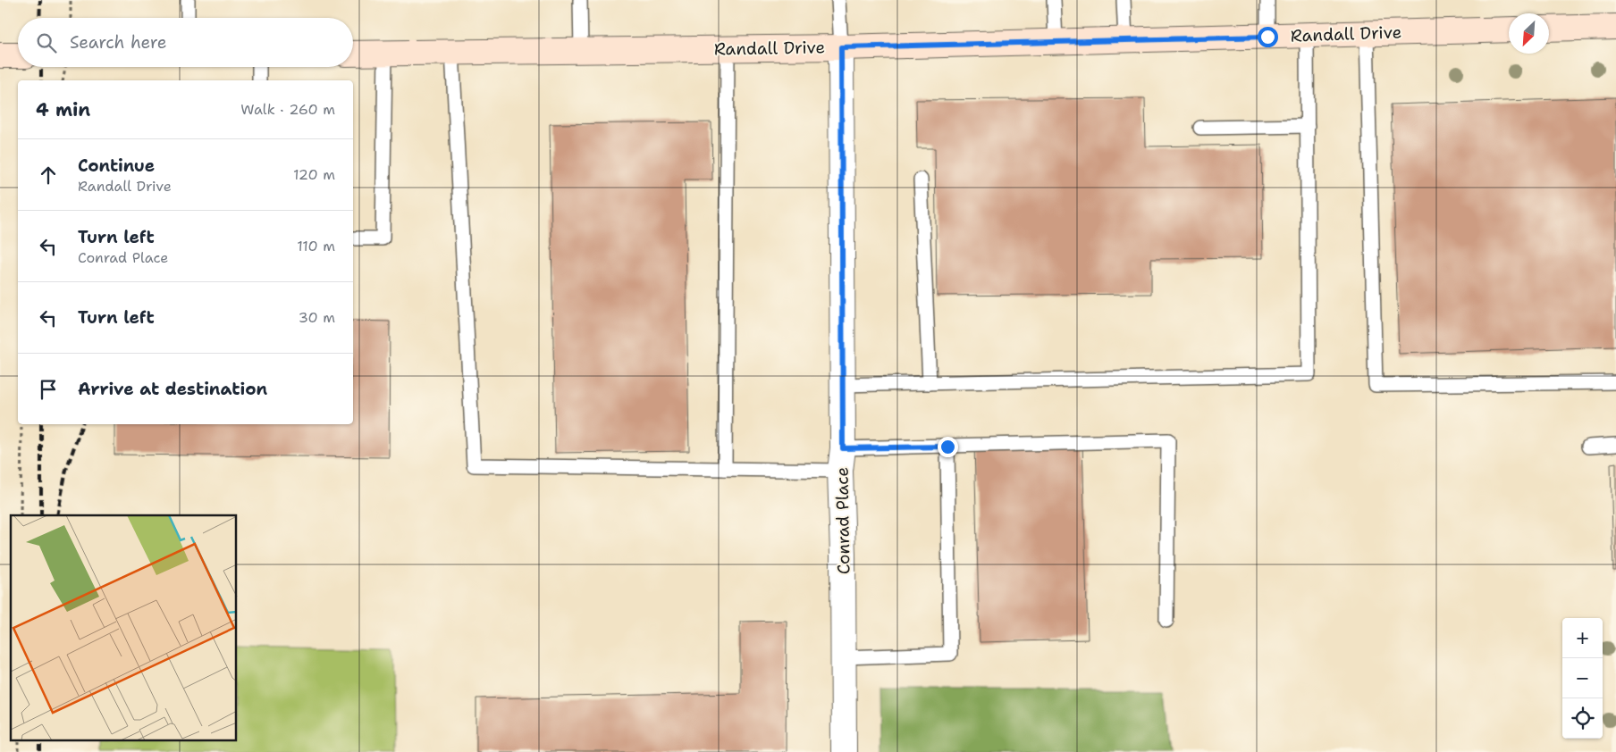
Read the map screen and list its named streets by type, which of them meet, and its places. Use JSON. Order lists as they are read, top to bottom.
{
  "streets": {
    "street": ["Randall Drive", "Conrad Place"]
  },
  "crossings": [
    ["Randall Drive", "Conrad Place"]
  ],
  "north": "bottom left",
  "page": {
    "search": "Search here",
    "heading": ["4 min", "Walk · 260 m"],
    "list": [
      ["Continue", "Randall Drive", "120 m"],
      ["Turn left", "Conrad Place", "110 m"],
      ["Turn left", "30 m"],
      "Arrive at destination"
    ],
    "map_buttons": ["+", "−"]
  }
}
